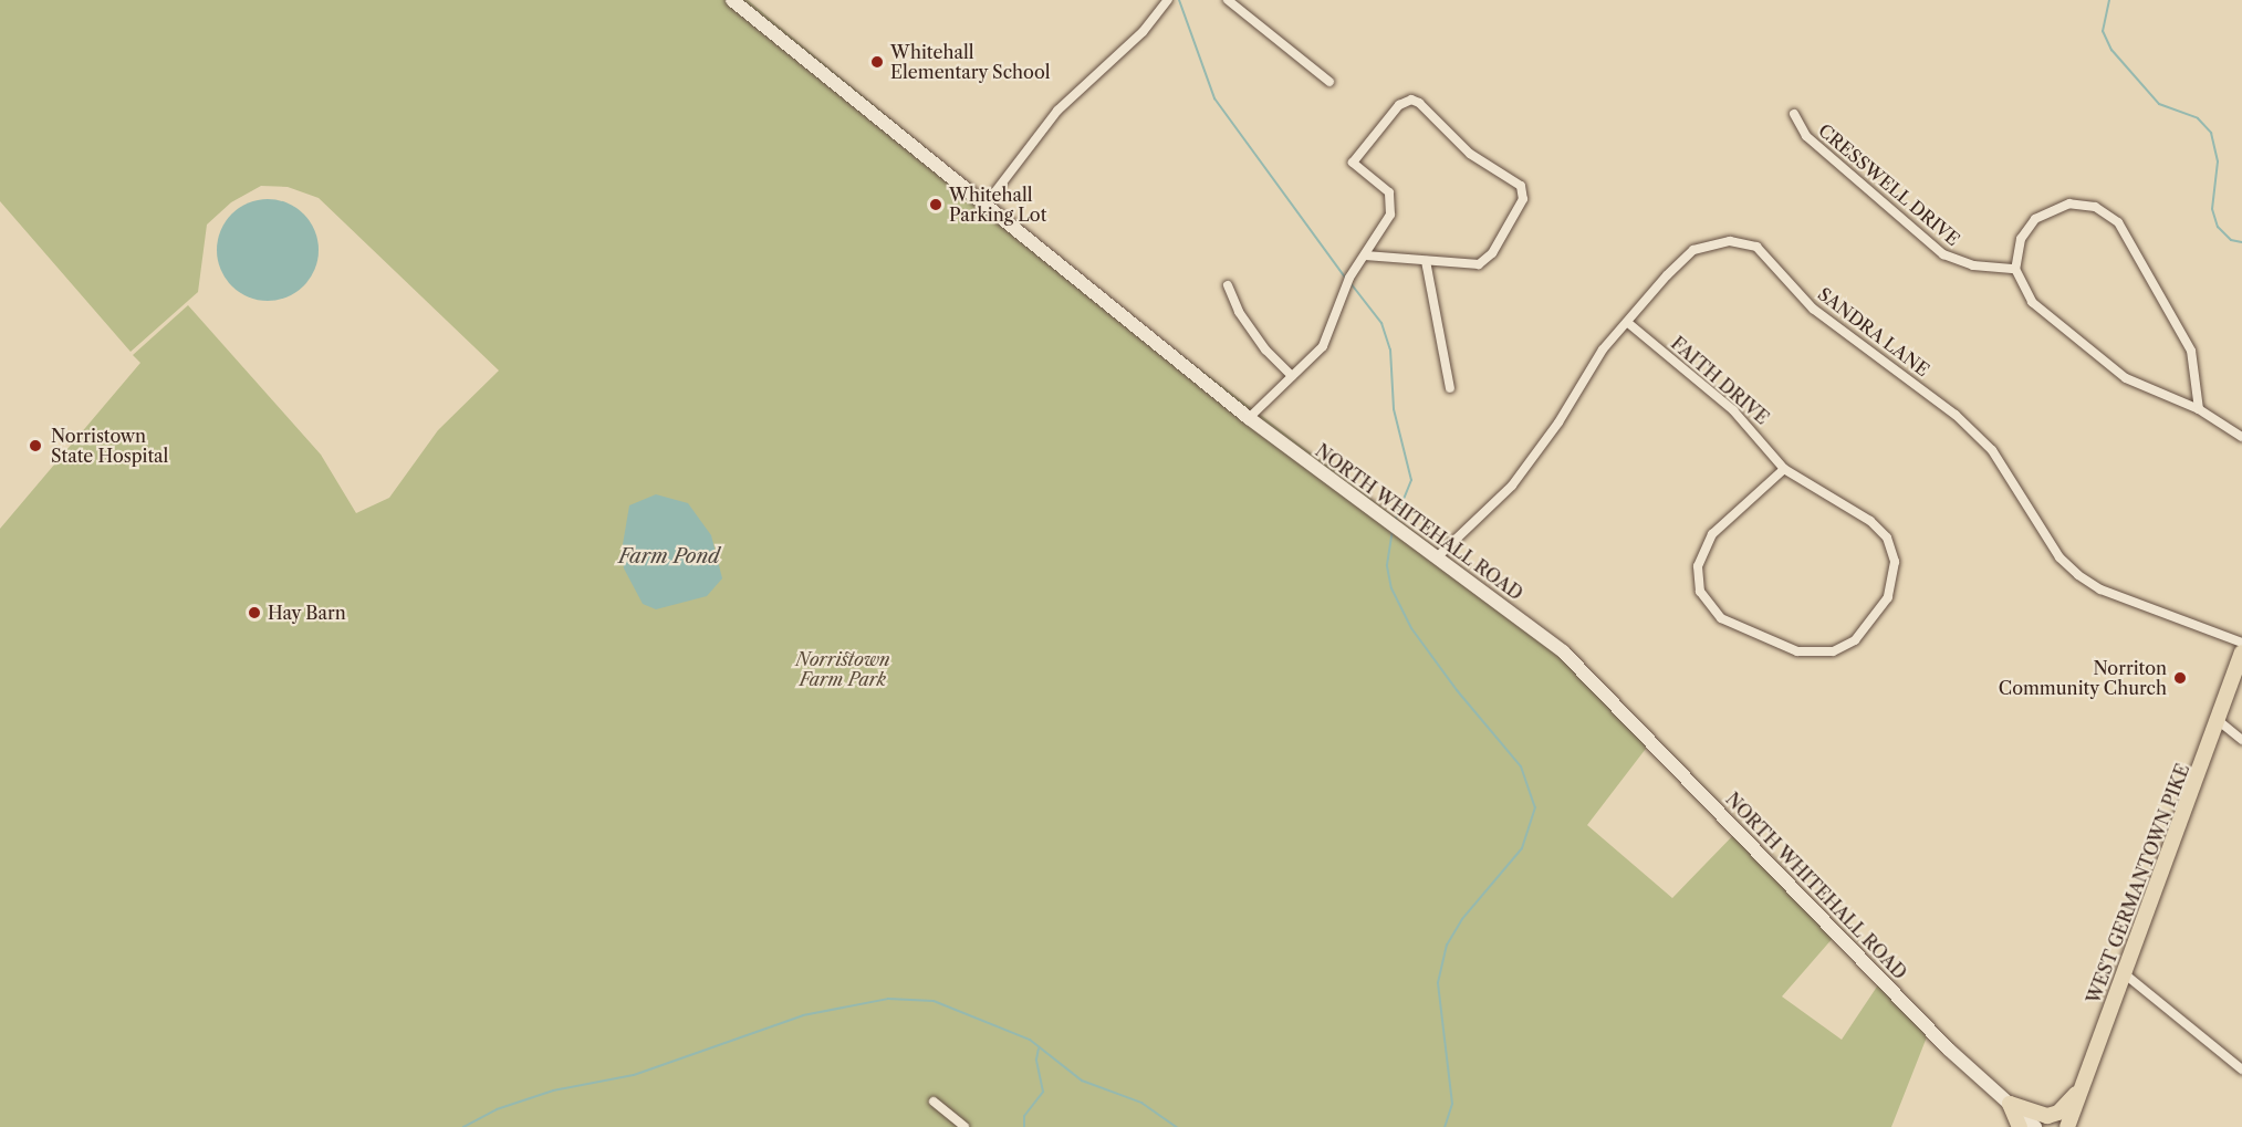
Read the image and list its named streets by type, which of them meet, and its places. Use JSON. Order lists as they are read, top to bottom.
{
  "streets": {
    "main road": ["NORTH WHITEHALL ROAD", "WEST GERMANTOWN PIKE"],
    "street": ["CRESSWELL DRIVE", "SANDRA LANE", "FAITH DRIVE"]
  },
  "crossings": [
    ["SANDRA LANE", "FAITH DRIVE"],
    ["SANDRA LANE", "NORTH WHITEHALL ROAD"]
  ],
  "water": ["Farm Pond"],
  "parks": ["Norristown Farm Park"],
  "places": [
    "Whitehall Elementary School",
    "Whitehall Parking Lot",
    "Norristown State Hospital",
    "Hay Barn",
    "Norriton Community Church"
  ]
}
